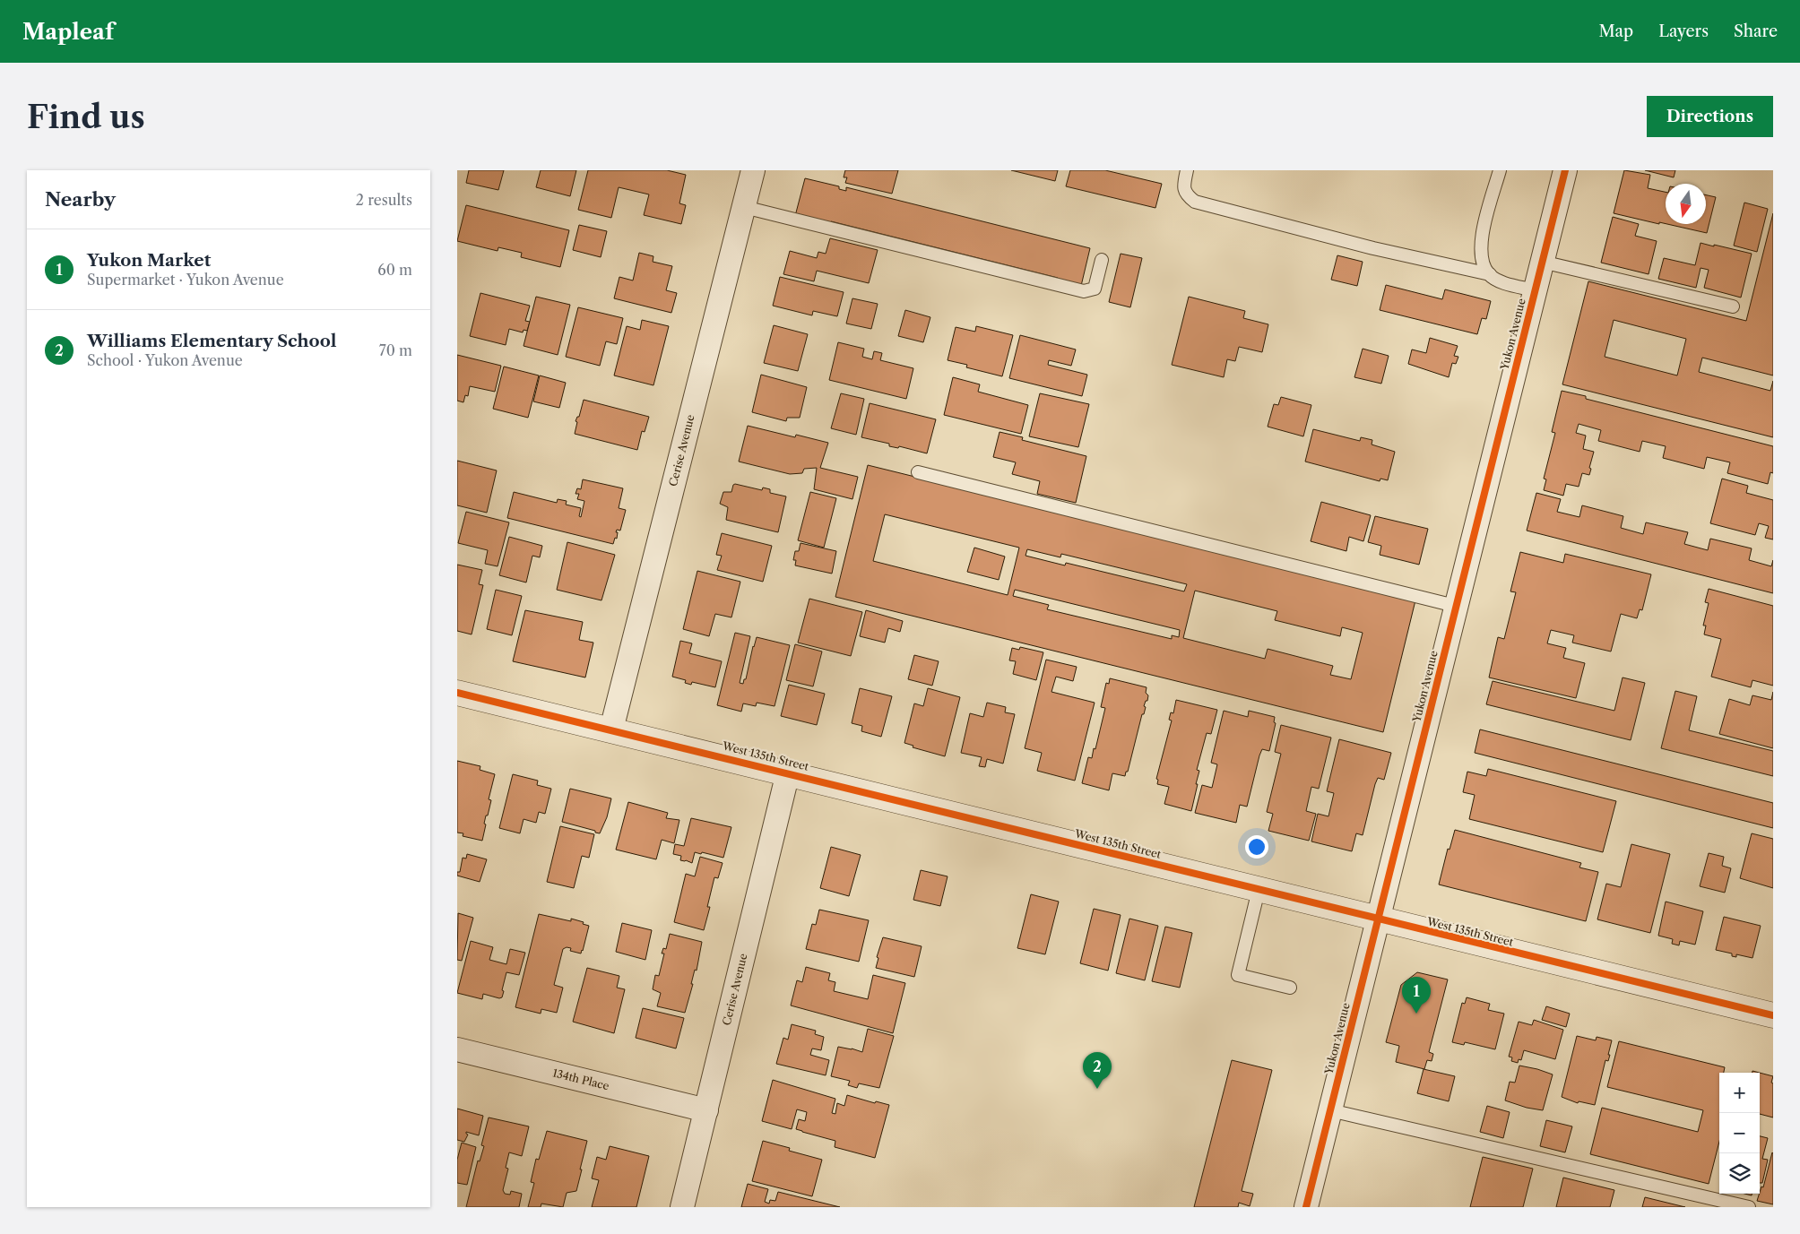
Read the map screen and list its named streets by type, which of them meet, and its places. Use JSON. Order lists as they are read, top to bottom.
{
  "streets": {
    "street": [
      "Yukon Avenue",
      "Cerise Avenue",
      "West 135th Street",
      "134th Place"
    ]
  },
  "crossings": [
    ["Yukon Avenue", "West 135th Street"],
    ["Cerise Avenue", "West 135th Street"],
    ["Cerise Avenue", "134th Place"]
  ],
  "north": "bottom",
  "page": {
    "header": "Mapleaf",
    "nav": ["Map", "Layers", "Share"],
    "buttons": "Directions",
    "title": "Find us",
    "heading": ["Nearby", "2 results"],
    "list": [
      {
        "mark": "1",
        "name": "Yukon Market",
        "note": "Supermarket · Yukon Avenue",
        "value": "60 m"
      },
      {
        "mark": "2",
        "name": "Williams Elementary School",
        "note": "School · Yukon Avenue",
        "value": "70 m"
      }
    ],
    "pins": ["1", "2"],
    "map_buttons": ["+", "−"]
  }
}
